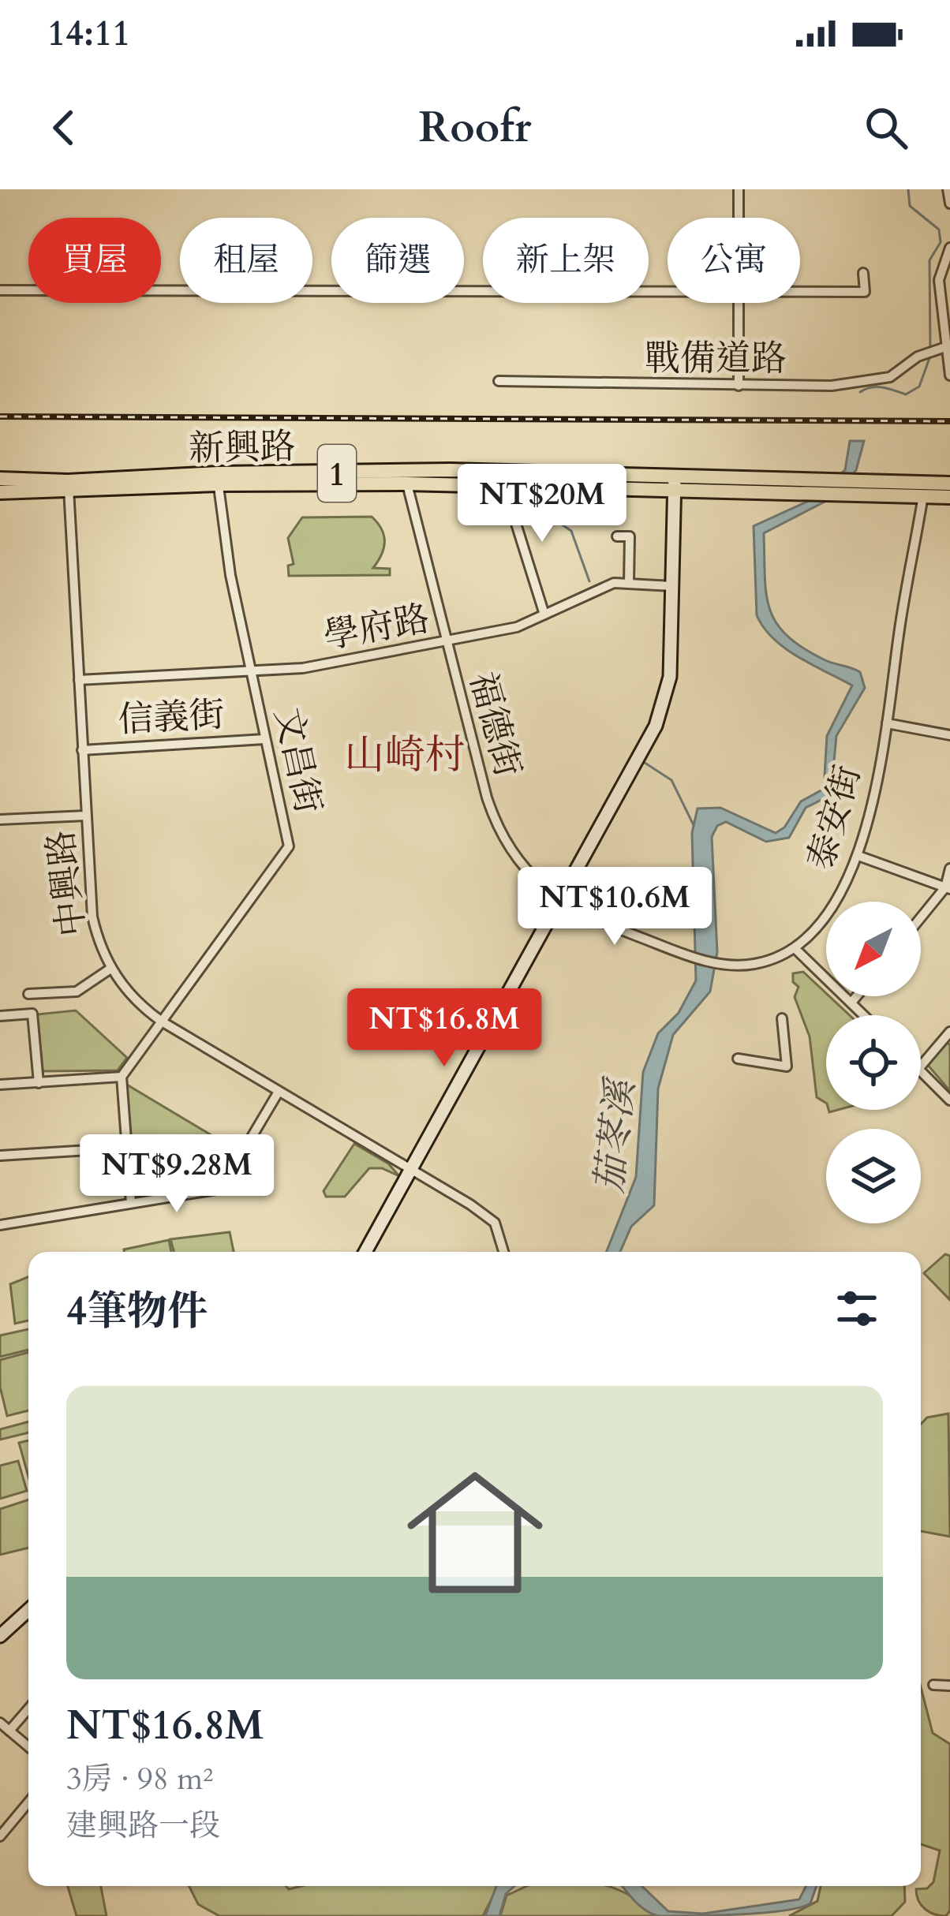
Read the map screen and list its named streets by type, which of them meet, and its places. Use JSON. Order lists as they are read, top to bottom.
{
  "streets": {
    "main road": ["新興路", "1"],
    "street": [
      "戰備道路",
      "學府路",
      "信義街",
      "福德街",
      "文昌街",
      "泰安街",
      "中興路"
    ]
  },
  "crossings": [
    ["新興路", "1"],
    ["新興路", "福德街"],
    ["新興路", "文昌街"],
    ["新興路", "泰安街"],
    ["新興路", "中興路"],
    ["1", "泰安街"],
    ["學府路", "福德街"],
    ["學府路", "文昌街"],
    ["學府路", "中興路"],
    ["信義街", "文昌街"],
    ["信義街", "中興路"],
    ["福德街", "泰安街"],
    ["文昌街", "中興路"]
  ],
  "districts": ["山崎村"],
  "water": ["茄苳溪"],
  "north": "bottom left",
  "page": {
    "status": "14:11",
    "header": "Roofr",
    "chip": [
      "買屋",
      "租屋",
      "篩選",
      "新上架",
      "公寓"
    ],
    "price": [
      "NT$20M",
      "NT$10.6M",
      "NT$16.8M",
      "NT$9.28M"
    ],
    "heading": "4筆物件",
    "list": [
      {
        "name": "NT$16.8M",
        "note": "3房 · 98 m² · 建興路一段"
      }
    ]
  }
}
